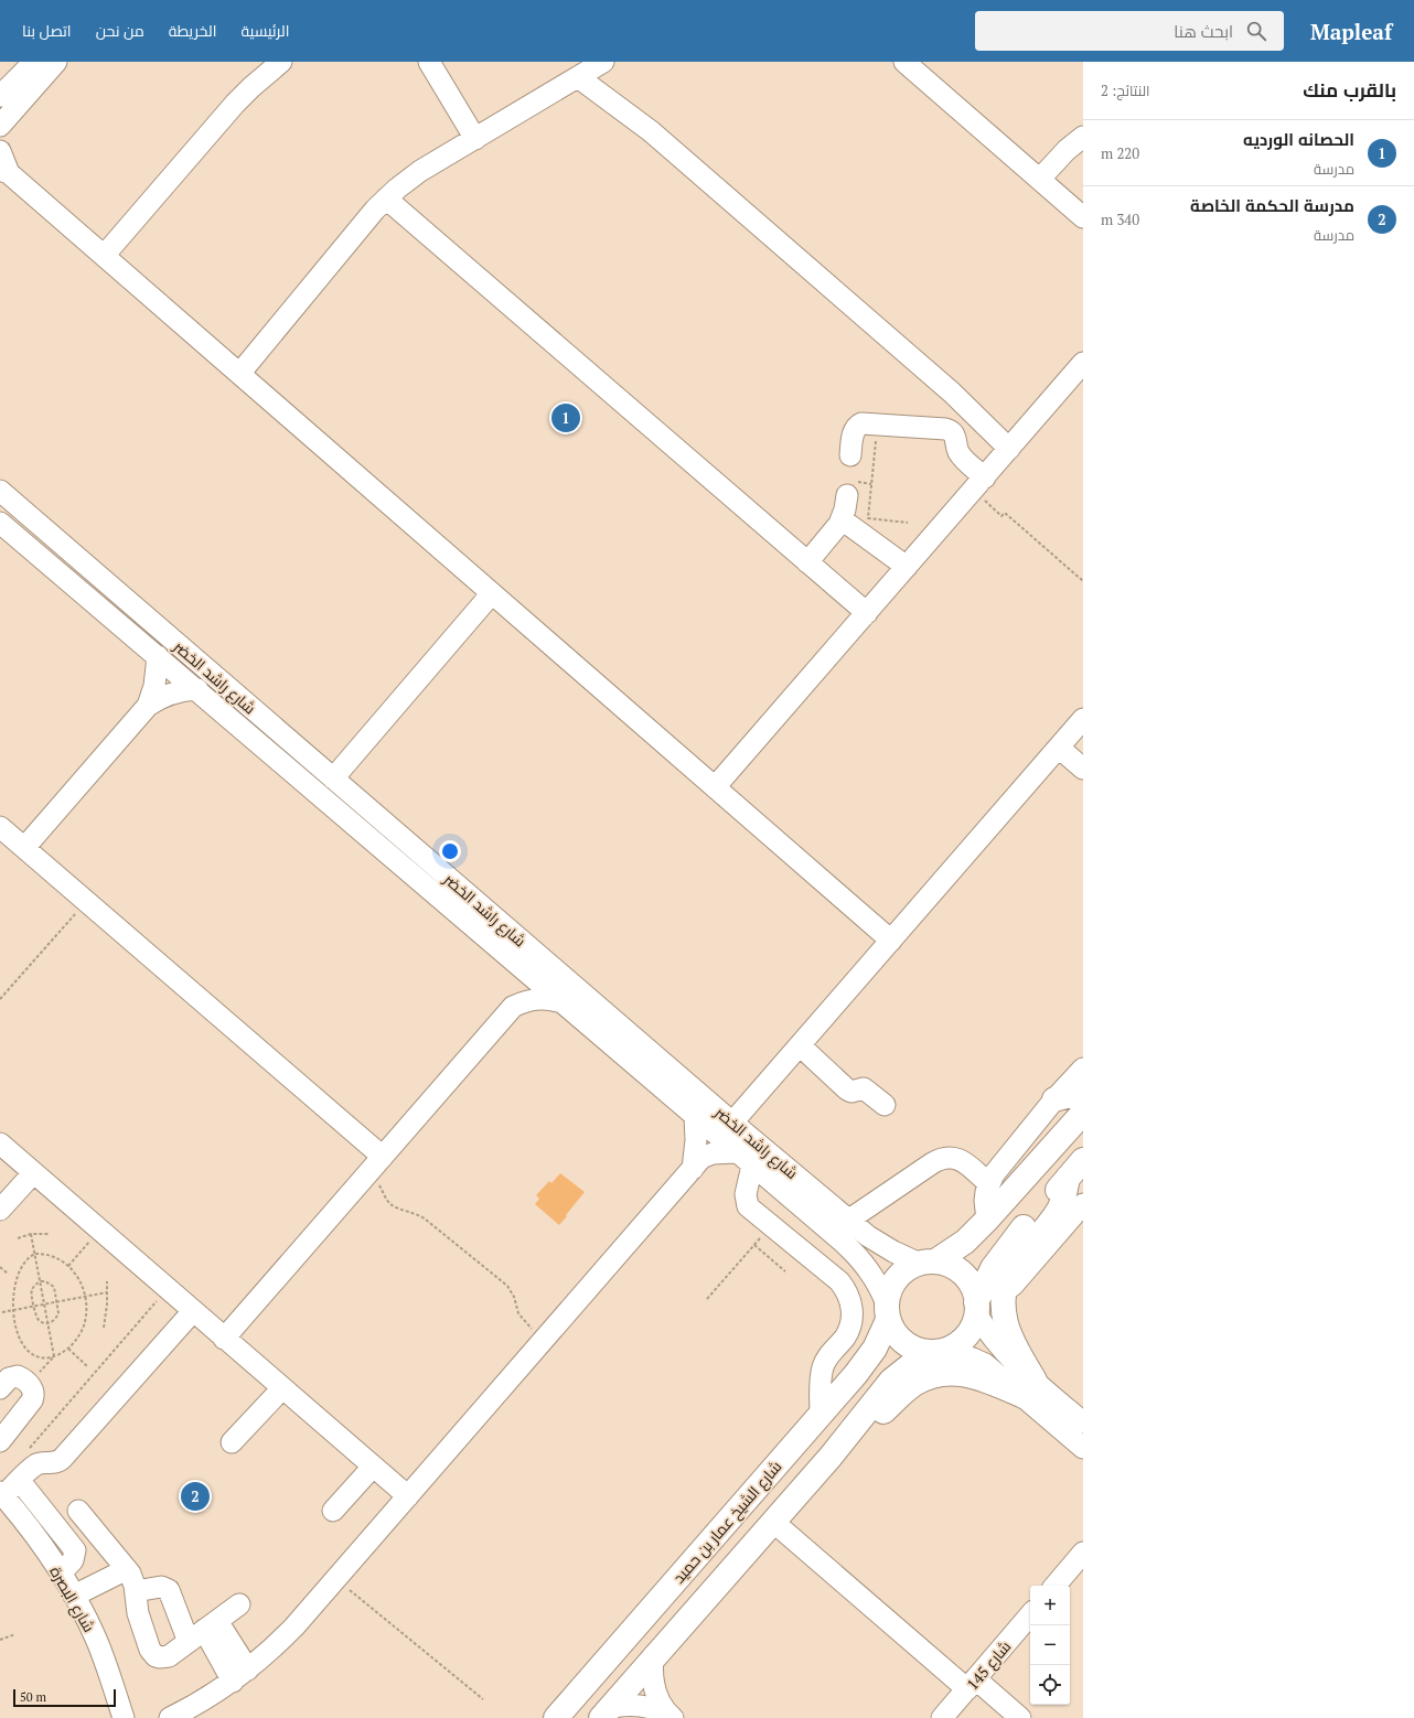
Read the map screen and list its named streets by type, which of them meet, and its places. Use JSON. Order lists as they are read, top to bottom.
{
  "streets": {
    "main road": ["شارع الشيخ عمار بن حميد"],
    "street": ["شارع راشد الخضر", "شارع البصرة", "شارع 145"]
  },
  "crossings": [
    ["شارع راشد الخضر", "شارع الشيخ عمار بن حميد"]
  ],
  "scale_bar": "50 m",
  "page": {
    "header": "Mapleaf",
    "search": "ابحث هنا",
    "nav": [
      "الرئيسية",
      "الخريطة",
      "من نحن",
      "اتصل بنا"
    ],
    "heading": ["بالقرب منك", "النتائج: 2"],
    "list": [
      {
        "mark": "1",
        "name": "الحصانه الورديه",
        "note": "مدرسة",
        "value": "220 m"
      },
      {
        "mark": "2",
        "name": "مدرسة الحكمة الخاصة",
        "note": "مدرسة",
        "value": "340 m"
      }
    ],
    "pins": ["1", "2"],
    "map_buttons": ["+", "−"],
    "scale": "50 m"
  }
}
